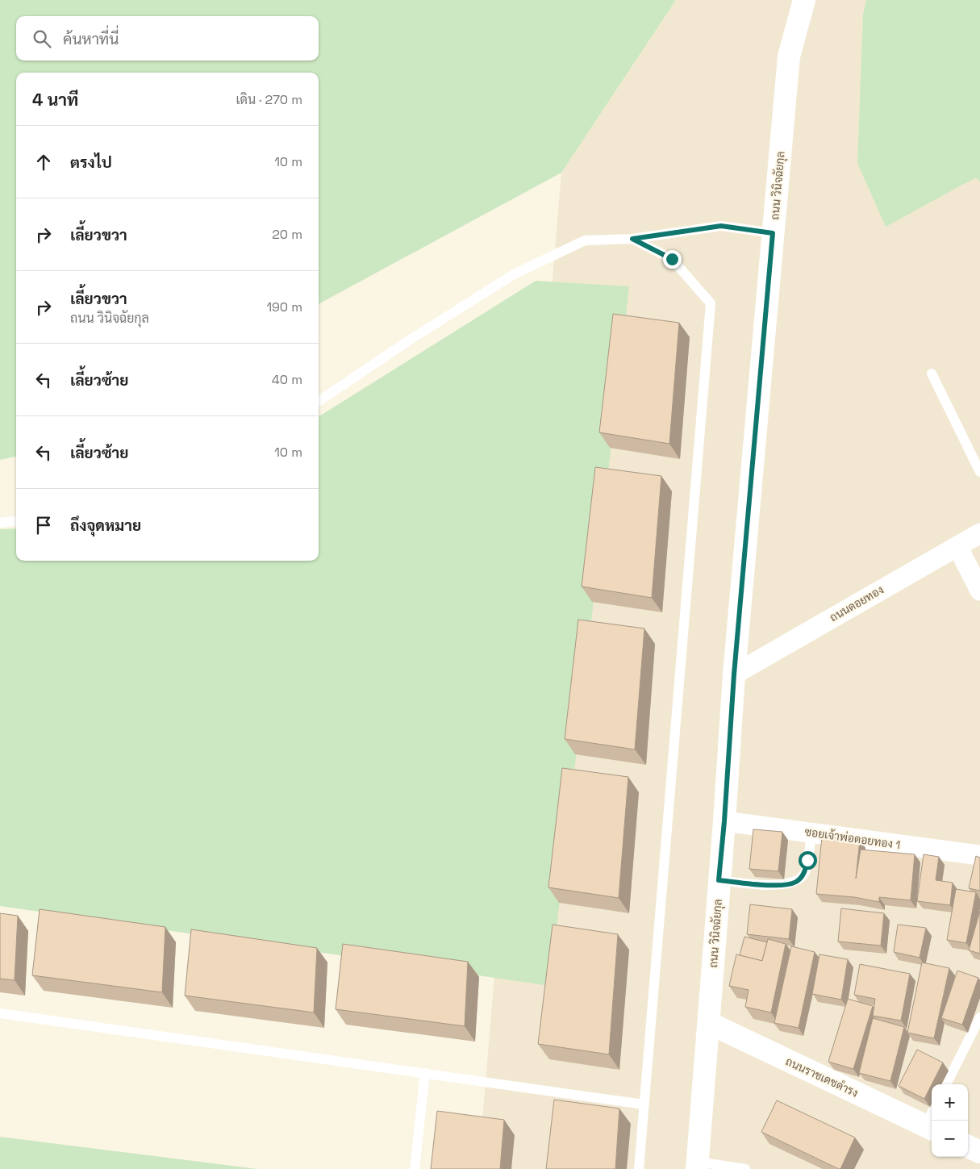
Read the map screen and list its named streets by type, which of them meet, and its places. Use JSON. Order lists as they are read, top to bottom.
{
  "streets": {
    "street": [
      "ถนน วินิจฉัยกุล",
      "ถนนดอยทอง",
      "ซอยเจ้าพ่อดอยทอง 1",
      "ถนนราชเดชดำรง"
    ]
  },
  "crossings": [
    ["ถนน วินิจฉัยกุล", "ถนนดอยทอง"],
    ["ถนน วินิจฉัยกุล", "ซอยเจ้าพ่อดอยทอง 1"],
    ["ถนน วินิจฉัยกุล", "ถนนราชเดชดำรง"]
  ],
  "page": {
    "search": "ค้นหาที่นี่",
    "heading": ["4 นาที", "เดิน · 270 m"],
    "list": [
      ["ตรงไป", "10 m"],
      ["เลี้ยวขวา", "20 m"],
      ["เลี้ยวขวา", "ถนน วินิจฉัยกุล", "190 m"],
      ["เลี้ยวซ้าย", "40 m"],
      ["เลี้ยวซ้าย", "10 m"],
      "ถึงจุดหมาย"
    ],
    "map_buttons": ["+", "−"]
  }
}
